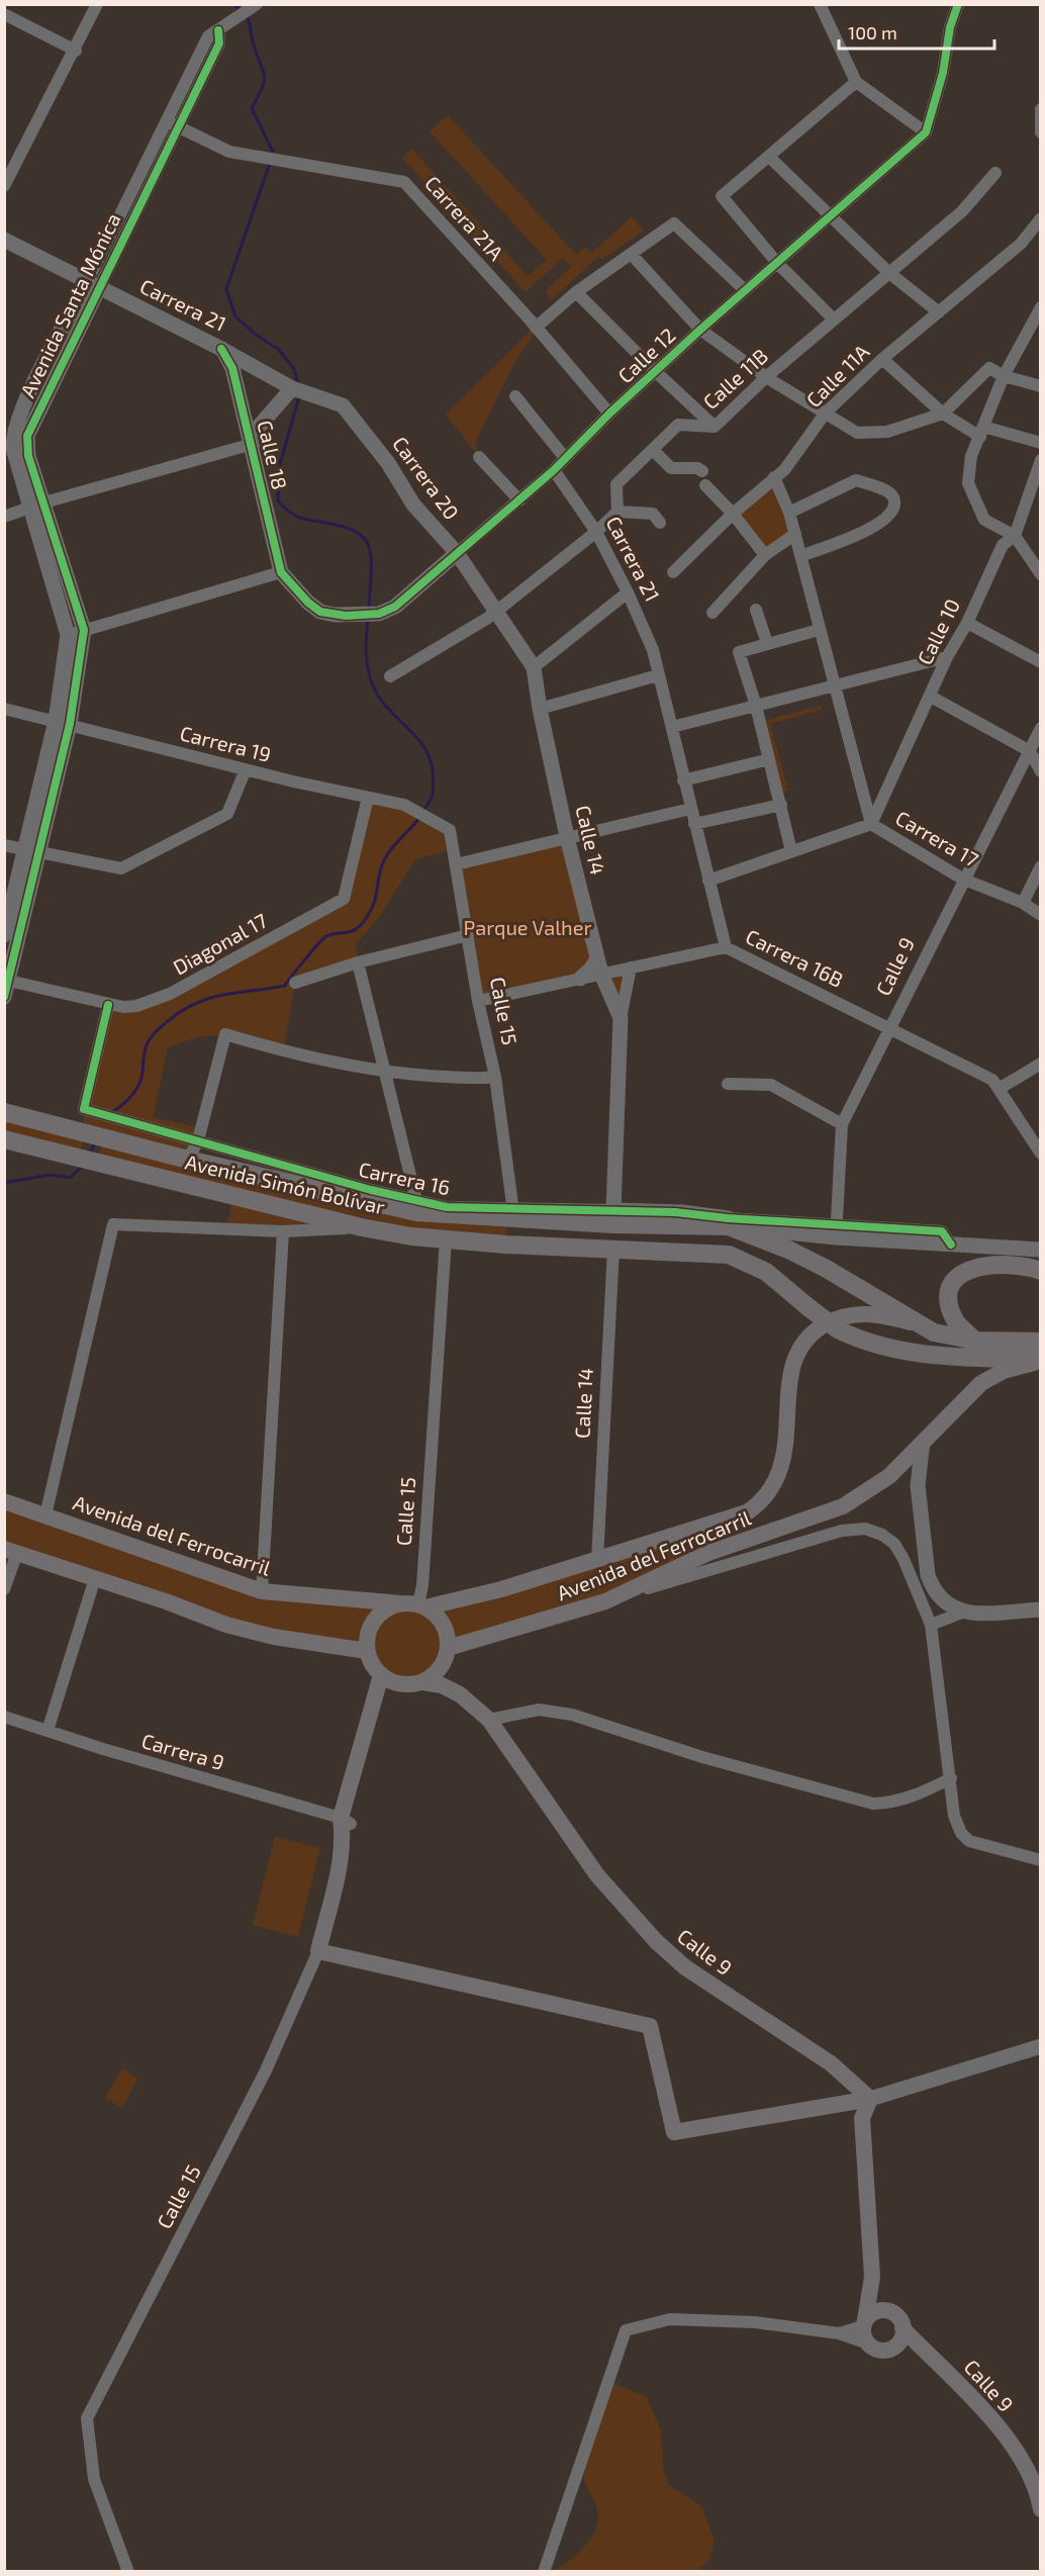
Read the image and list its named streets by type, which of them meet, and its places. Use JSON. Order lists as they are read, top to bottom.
{
  "streets": {
    "main road": [
      "Calle 9",
      "Calle 15",
      "Avenida Simón Bolívar",
      "Avenida del Ferrocarril"
    ],
    "street": [
      "Carrera 21A",
      "Avenida Santa Mónica",
      "Carrera 21",
      "Calle 12",
      "Calle 11A",
      "Calle 11B",
      "Calle 18",
      "Carrera 20",
      "Calle 10",
      "Carrera 19",
      "Carrera 17",
      "Calle 14",
      "Diagonal 17",
      "Carrera 16B",
      "Carrera 16",
      "Carrera 9"
    ]
  },
  "crossings": [
    ["Carrera 21A", "Avenida Santa Mónica"],
    ["Carrera 21A", "Calle 12"],
    ["Avenida Santa Mónica", "Carrera 21"],
    ["Avenida Santa Mónica", "Carrera 19"],
    ["Avenida Santa Mónica", "Diagonal 17"],
    ["Carrera 21", "Calle 12"],
    ["Carrera 21", "Calle 18"],
    ["Carrera 21", "Carrera 20"],
    ["Carrera 21", "Carrera 17"],
    ["Carrera 21", "Carrera 16B"],
    ["Calle 12", "Calle 18"],
    ["Calle 12", "Carrera 20"],
    ["Carrera 20", "Calle 14"],
    ["Calle 10", "Carrera 17"],
    ["Carrera 19", "Diagonal 17"],
    ["Carrera 19", "Calle 15"],
    ["Carrera 17", "Calle 9"],
    ["Calle 14", "Carrera 16B"],
    ["Calle 14", "Carrera 16"],
    ["Calle 14", "Avenida Simón Bolívar"],
    ["Calle 14", "Avenida del Ferrocarril"],
    ["Diagonal 17", "Carrera 16"],
    ["Carrera 16B", "Calle 9"],
    ["Calle 9", "Calle 15"],
    ["Calle 9", "Carrera 16"],
    ["Calle 9", "Avenida del Ferrocarril"],
    ["Calle 15", "Carrera 16"],
    ["Calle 15", "Avenida Simón Bolívar"],
    ["Calle 15", "Avenida del Ferrocarril"],
    ["Calle 15", "Carrera 9"],
    ["Carrera 16", "Avenida Simón Bolívar"],
    ["Avenida Simón Bolívar", "Avenida del Ferrocarril"]
  ],
  "parks": ["Parque Valher"],
  "scale_bar": "100 m"
}
